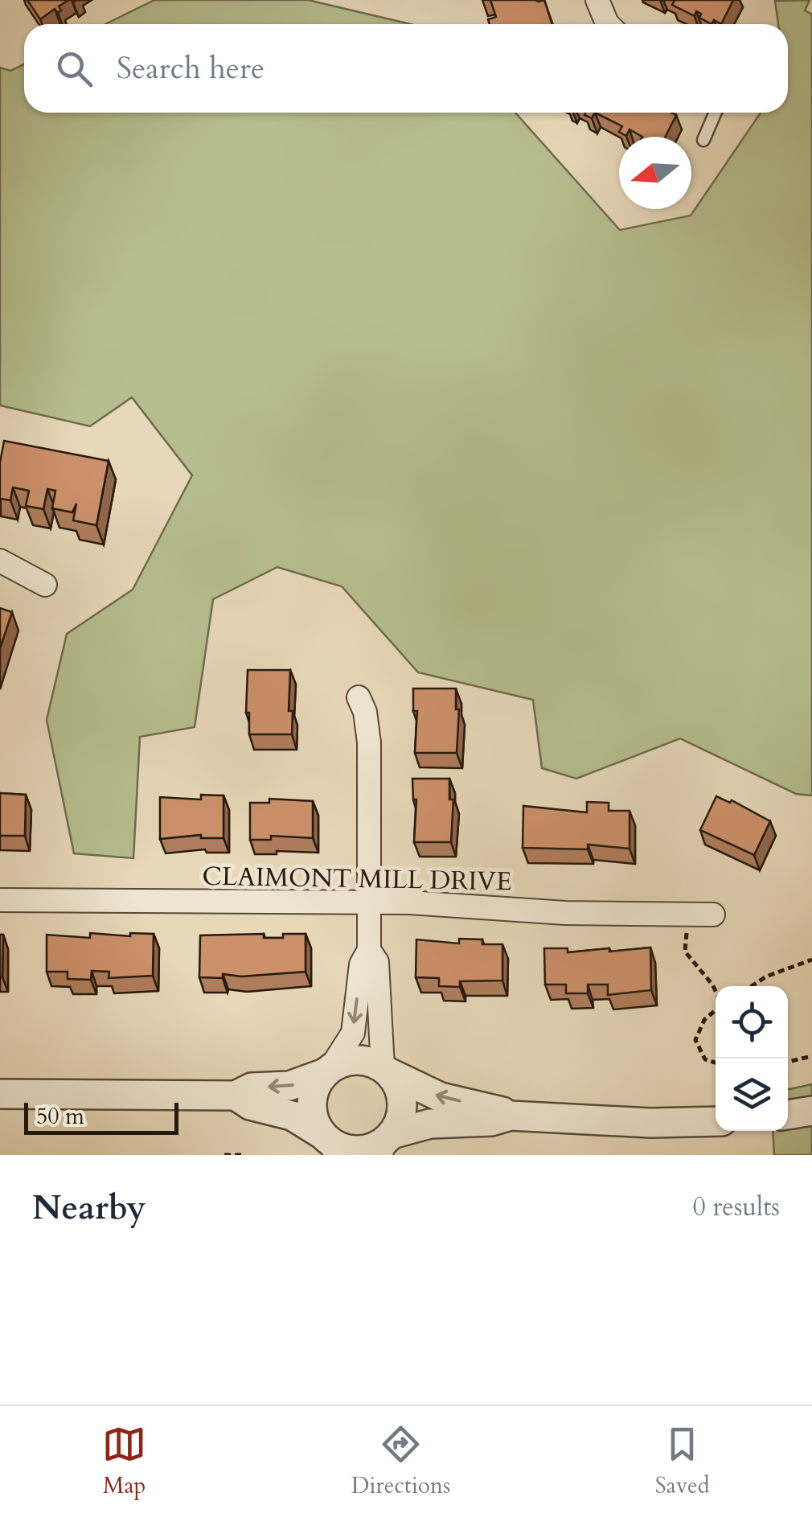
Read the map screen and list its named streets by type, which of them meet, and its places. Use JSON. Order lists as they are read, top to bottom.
{
  "streets": {
    "street": ["CLAIMONT MILL DRIVE"]
  },
  "scale_bar": "50 m",
  "north": "left",
  "page": {
    "search": "Search here",
    "scale": "50 m",
    "heading": ["Nearby", "0 results"],
    "nav": ["Map", "Directions", "Saved"]
  }
}
